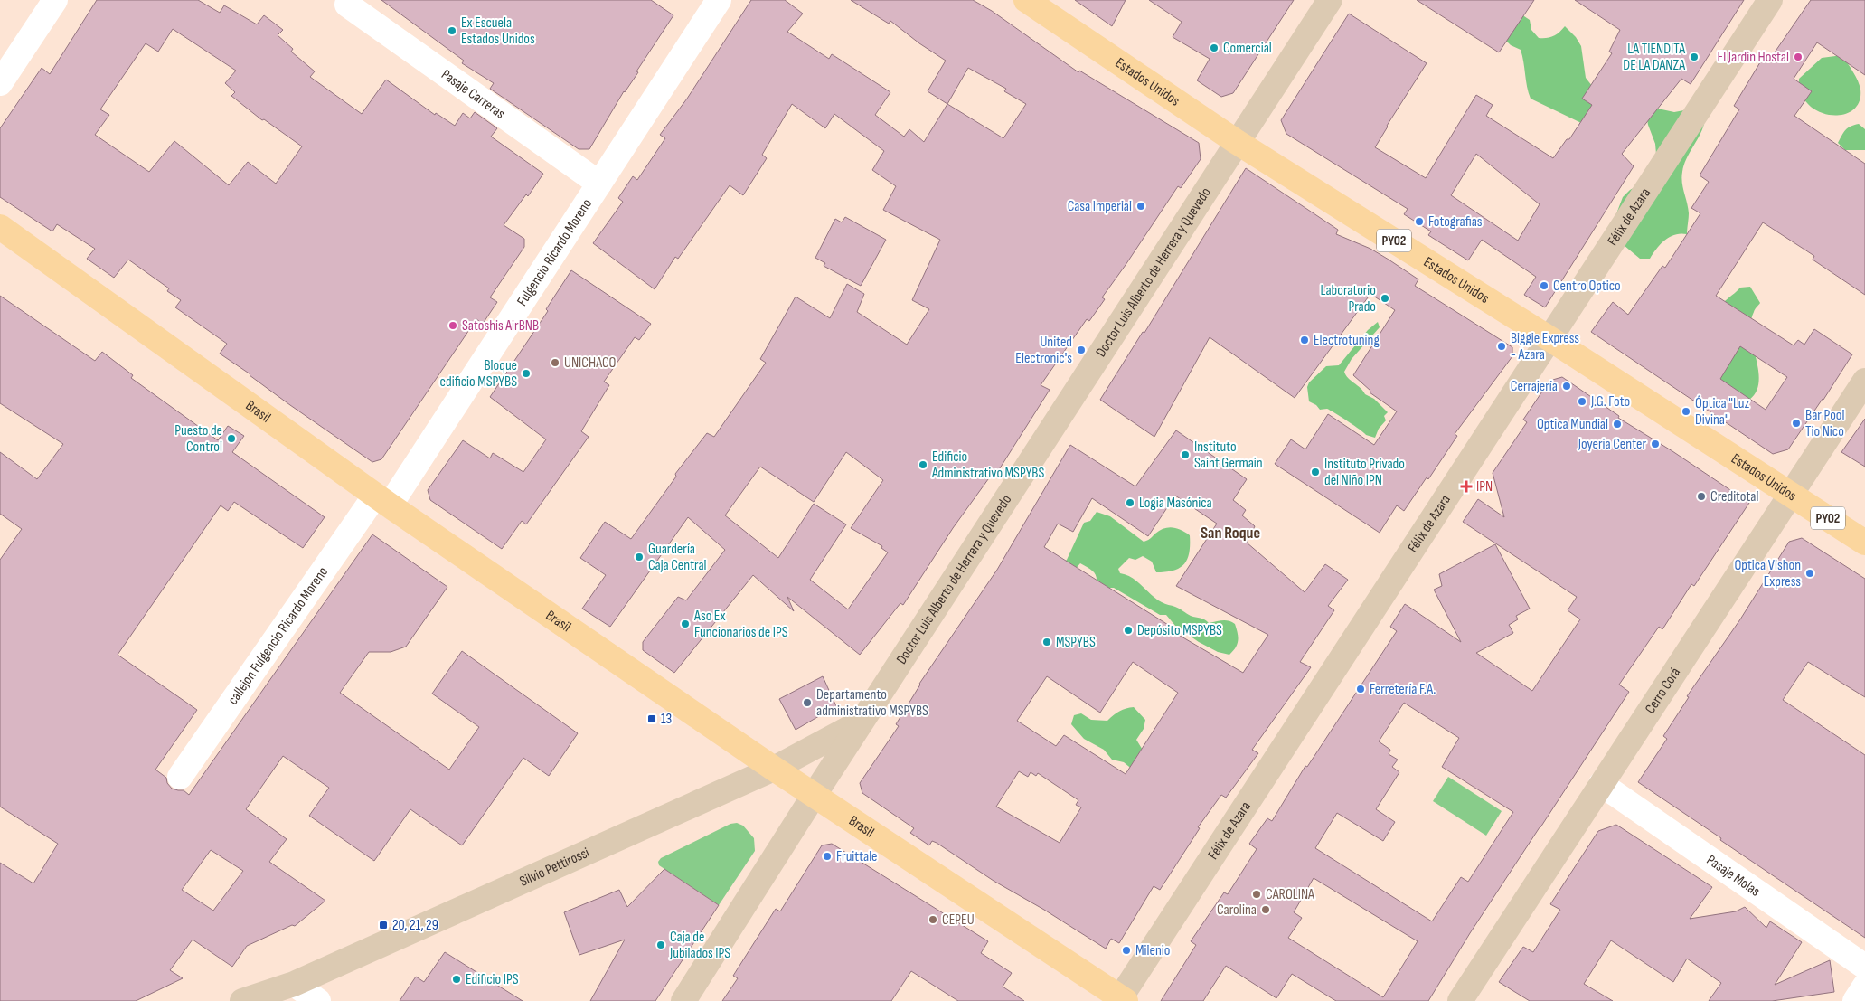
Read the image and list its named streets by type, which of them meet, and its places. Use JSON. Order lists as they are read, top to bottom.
{
  "streets": {
    "main road": ["Estados Unidos", "PY02", "Brasil"],
    "street": [
      "Pasaje Carreras",
      "Félix de Azara",
      "Fulgencio Ricardo Moreno",
      "Doctor Luis Alberto de Herrera y Quevedo",
      "callejon Fulgencio Ricardo Moreno",
      "Cerro Corá",
      "Silvio Pettirossi",
      "Pasaje Molas"
    ]
  },
  "crossings": [
    ["Estados Unidos", "Félix de Azara"],
    ["Estados Unidos", "Doctor Luis Alberto de Herrera y Quevedo"],
    ["Estados Unidos", "Cerro Corá"],
    ["Pasaje Carreras", "Fulgencio Ricardo Moreno"],
    ["Félix de Azara", "Brasil"],
    ["Fulgencio Ricardo Moreno", "Brasil"],
    ["Fulgencio Ricardo Moreno", "callejon Fulgencio Ricardo Moreno"],
    ["Doctor Luis Alberto de Herrera y Quevedo", "Brasil"],
    ["Doctor Luis Alberto de Herrera y Quevedo", "Silvio Pettirossi"],
    ["Brasil", "callejon Fulgencio Ricardo Moreno"],
    ["Brasil", "Silvio Pettirossi"],
    ["Cerro Corá", "Pasaje Molas"]
  ],
  "districts": ["San Roque"],
  "places": {
    "other": [
      "Ex Escuela Estados Unidos",
      "Comercial",
      "LA TIENDITA DE LA DANZA",
      "El Jardin Hostal",
      "Casa Imperial",
      "Fotografias",
      "Centro Optico",
      "Laboratorio Prado",
      "Satoshis AirBNB",
      "Electrotuning",
      "Biggie Express - Azara",
      "United Electronic's",
      "UNICHACO",
      "Bloque edificio MSPYBS",
      "Cerrajería",
      "J.G. Foto",
      "Óptica \"Luz Divina\"",
      "Bar Pool Tio Nico",
      "Optica Mundial",
      "Puesto de Control",
      "Joyeria Center",
      "Instituto Saint Germain",
      "Edificio Administrativo MSPYBS",
      "Instituto Privado del Niño IPN",
      "Creditotal",
      "Logia Masónica",
      "Guardería Caja Central",
      "Optica Vishon Express",
      "Aso Ex Funcionarios de IPS",
      "Depósito MSPYBS",
      "MSPYBS",
      "Ferretería F.A.",
      "Departamento administrativo MSPYBS",
      "Fruittale",
      "CAROLINA",
      "Carolina",
      "CEPEU",
      "Caja de Jubilados IPS",
      "Milenio",
      "Edificio IPS"
    ],
    "health": ["IPN"],
    "transit": ["13", "20, 21, 29"]
  }
}
